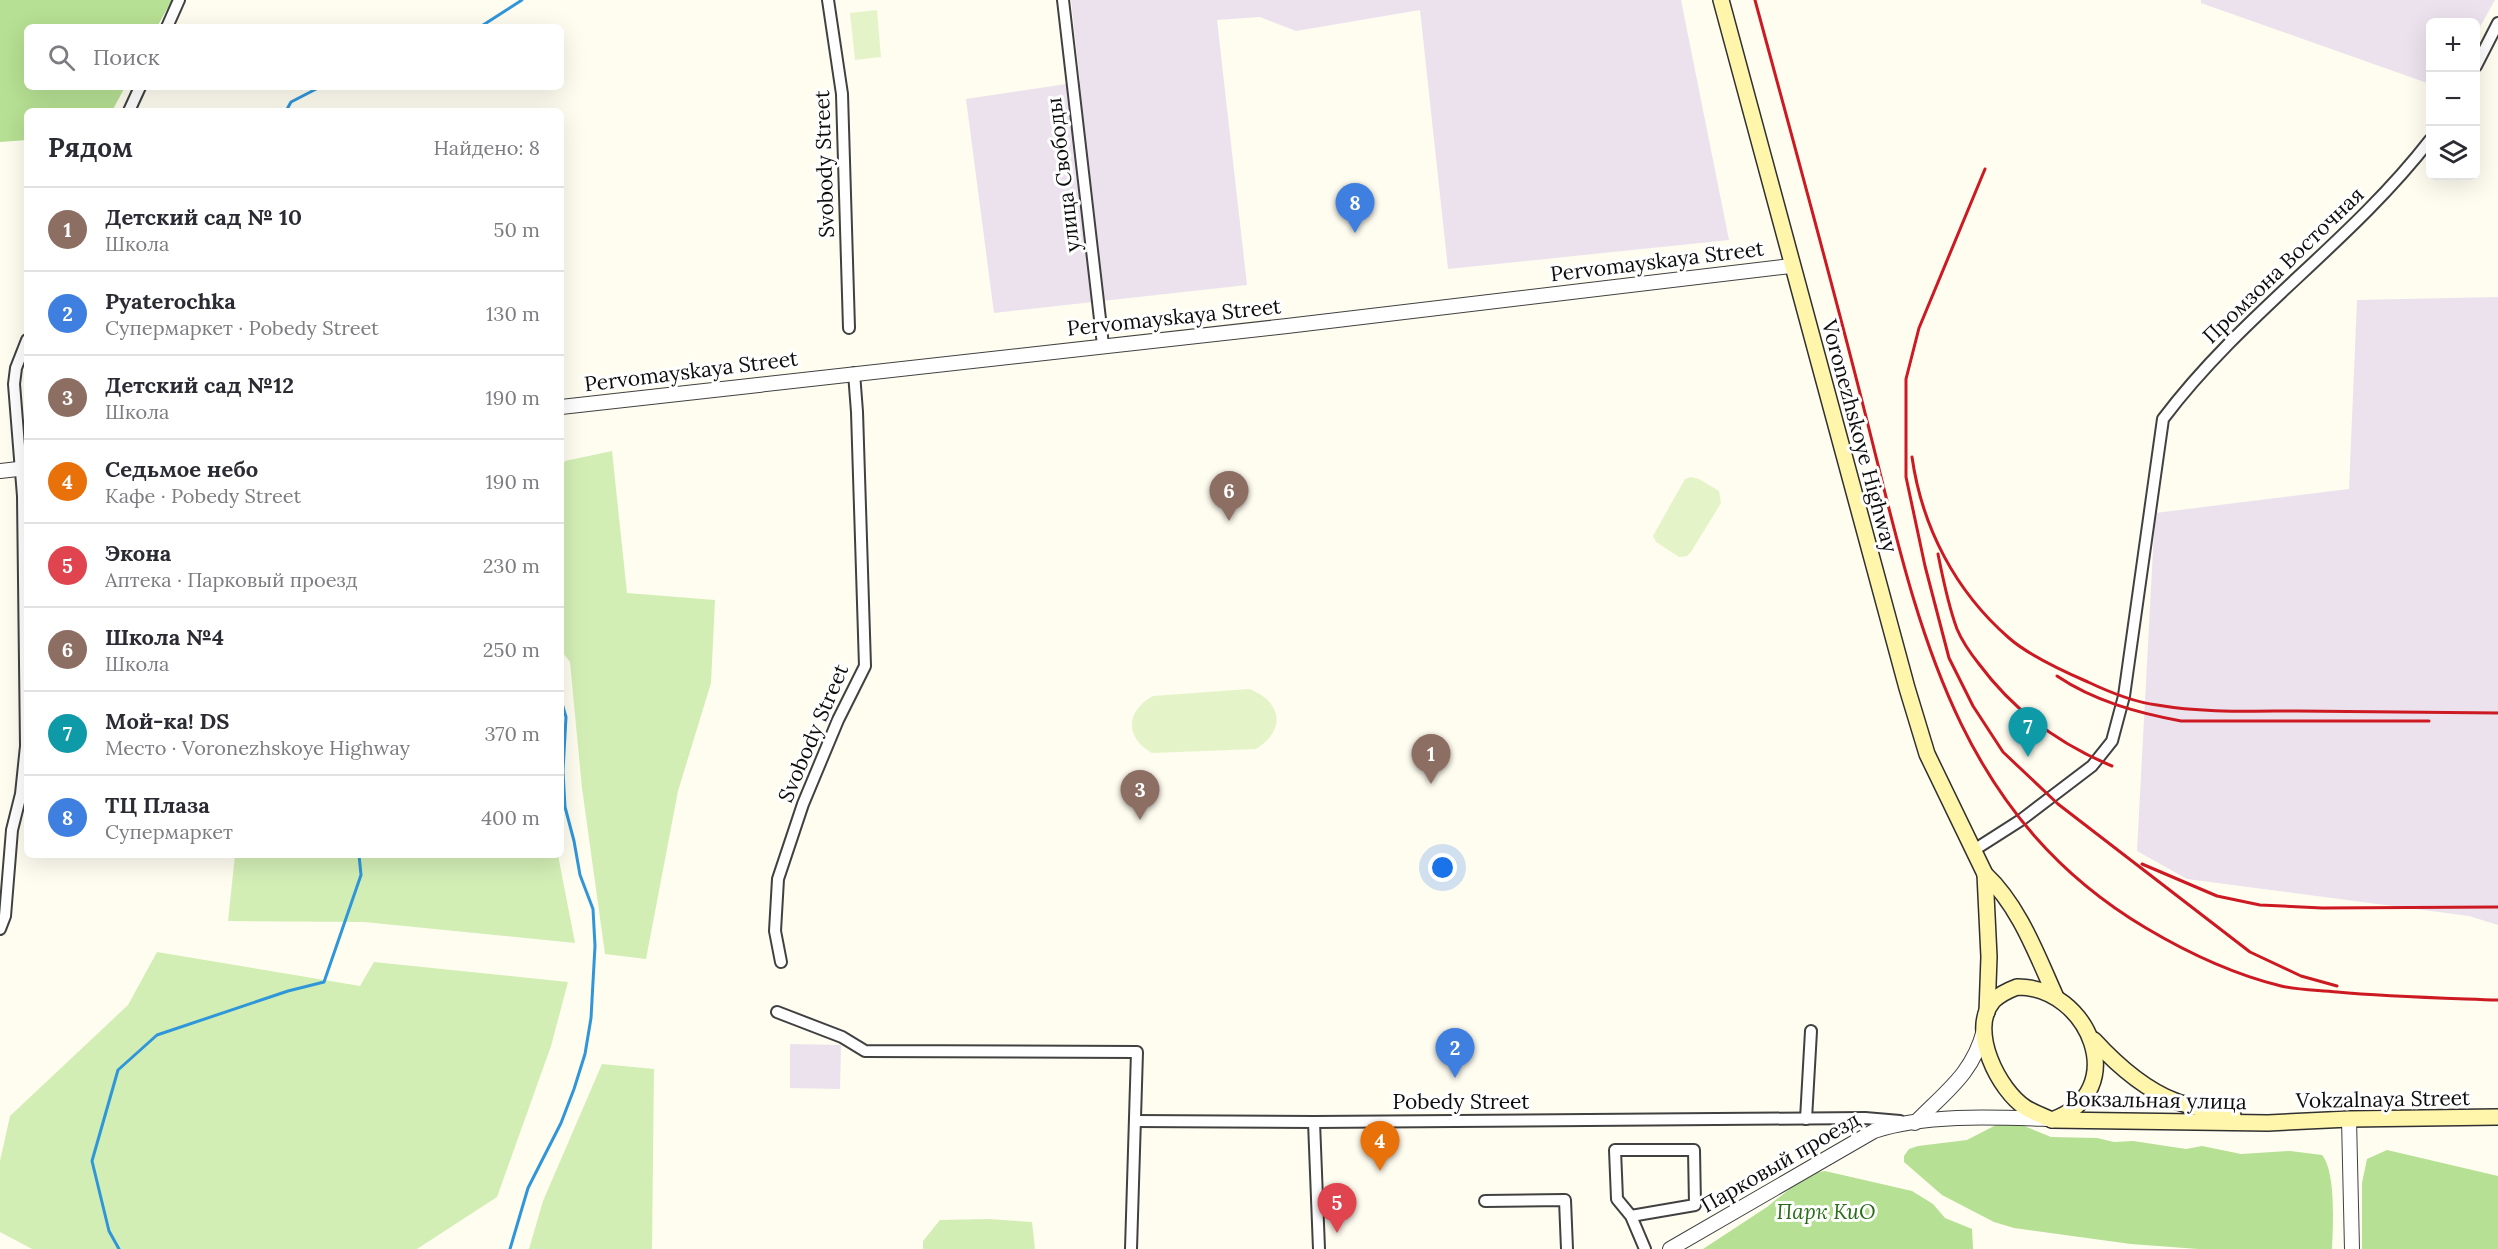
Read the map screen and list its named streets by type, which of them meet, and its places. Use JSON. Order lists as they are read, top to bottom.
{
  "streets": {
    "main road": ["Voronezhskoye Highway", "Vokzalnaya Street", "Вокзальная улица"],
    "street": [
      "Svobody Street",
      "улица Свободы",
      "Pervomayskaya Street",
      "Промзона Восточная",
      "Pobedy Street",
      "Парковый проезд"
    ]
  },
  "crossings": [
    ["Svobody Street", "Pervomayskaya Street"],
    ["улица Свободы", "Pervomayskaya Street"],
    ["Pervomayskaya Street", "Voronezhskoye Highway"],
    ["Промзона Восточная", "Voronezhskoye Highway"],
    ["Vokzalnaya Street", "Вокзальная улица"],
    ["Вокзальная улица", "Парковый проезд"],
    ["Pobedy Street", "Парковый проезд"]
  ],
  "parks": ["Парк КиО"],
  "page": {
    "map_buttons": ["+", "−"],
    "search": "Поиск",
    "heading": ["Рядом", "Найдено: 8"],
    "pins": [
      "8",
      "6",
      "7",
      "1",
      "3",
      "2",
      "4",
      "5"
    ],
    "list": [
      {
        "mark": "1",
        "name": "Детский сад № 10",
        "note": "Школа",
        "value": "50 m"
      },
      {
        "mark": "2",
        "name": "Pyaterochka",
        "note": "Супермаркет · Pobedy Street",
        "value": "130 m"
      },
      {
        "mark": "3",
        "name": "Детский сад №12",
        "note": "Школа",
        "value": "190 m"
      },
      {
        "mark": "4",
        "name": "Седьмое небо",
        "note": "Кафе · Pobedy Street",
        "value": "190 m"
      },
      {
        "mark": "5",
        "name": "Экона",
        "note": "Аптека · Парковый проезд",
        "value": "230 m"
      },
      {
        "mark": "6",
        "name": "Школа №4",
        "note": "Школа",
        "value": "250 m"
      },
      {
        "mark": "7",
        "name": "Мой-ка! DS",
        "note": "Место · Voronezhskoye Highway",
        "value": "370 m"
      },
      {
        "mark": "8",
        "name": "ТЦ Плаза",
        "note": "Супермаркет",
        "value": "400 m"
      }
    ]
  }
}
